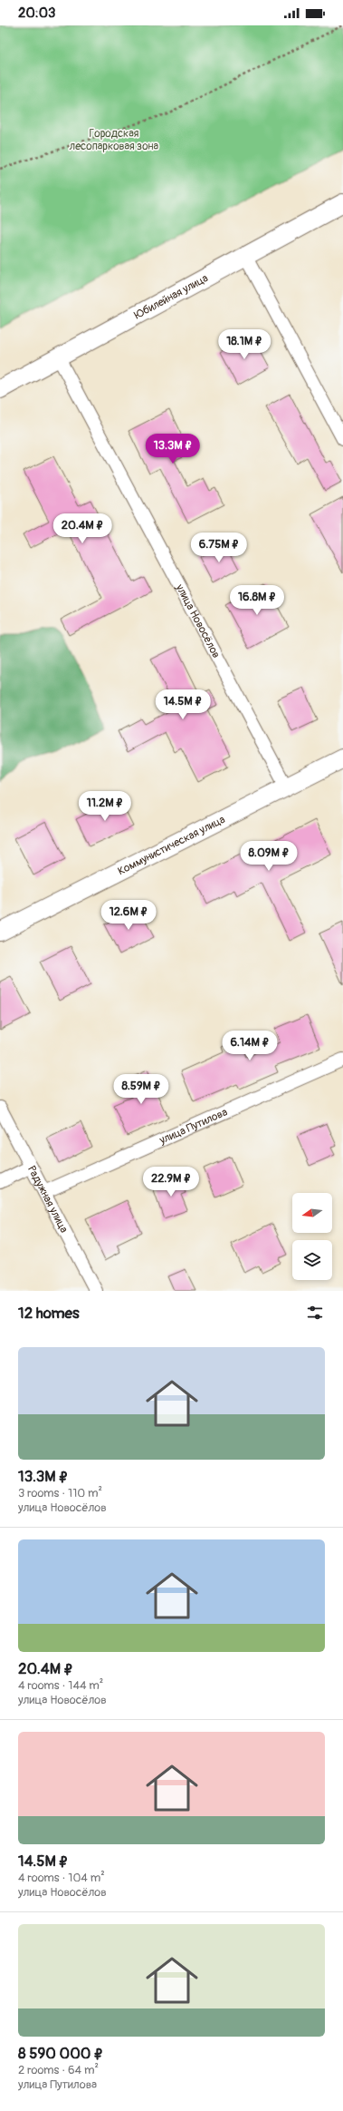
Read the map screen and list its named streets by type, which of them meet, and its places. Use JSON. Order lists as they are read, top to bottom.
{
  "streets": {
    "street": [
      "Юбилейная улица",
      "улица Новосёлов",
      "Коммунистическая улица",
      "улица Путилова",
      "Радужная улица"
    ]
  },
  "crossings": [
    ["Юбилейная улица", "улица Новосёлов"],
    ["улица Новосёлов", "Коммунистическая улица"],
    ["улица Путилова", "Радужная улица"]
  ],
  "parks": ["Городская лесопарковая зона"],
  "north": "left",
  "page": {
    "status": "20:03",
    "price": [
      "18.1M ₽",
      "13.3M ₽",
      "20.4M ₽",
      "6.75M ₽",
      "16.8M ₽",
      "14.5M ₽",
      "11.2M ₽",
      "8.09M ₽",
      "12.6M ₽",
      "6.14M ₽",
      "8.59M ₽",
      "22.9M ₽"
    ],
    "heading": "12 homes",
    "list": [
      {
        "name": "13.3M ₽",
        "note": "3 rooms · 110 m² · улица Новосёлов"
      },
      {
        "name": "20.4M ₽",
        "note": "4 rooms · 144 m² · улица Новосёлов"
      },
      {
        "name": "14.5M ₽",
        "note": "4 rooms · 104 m² · улица Новосёлов"
      },
      {
        "name": "8 590 000 ₽",
        "note": "2 rooms · 64 m² · улица Путилова"
      }
    ]
  }
}
